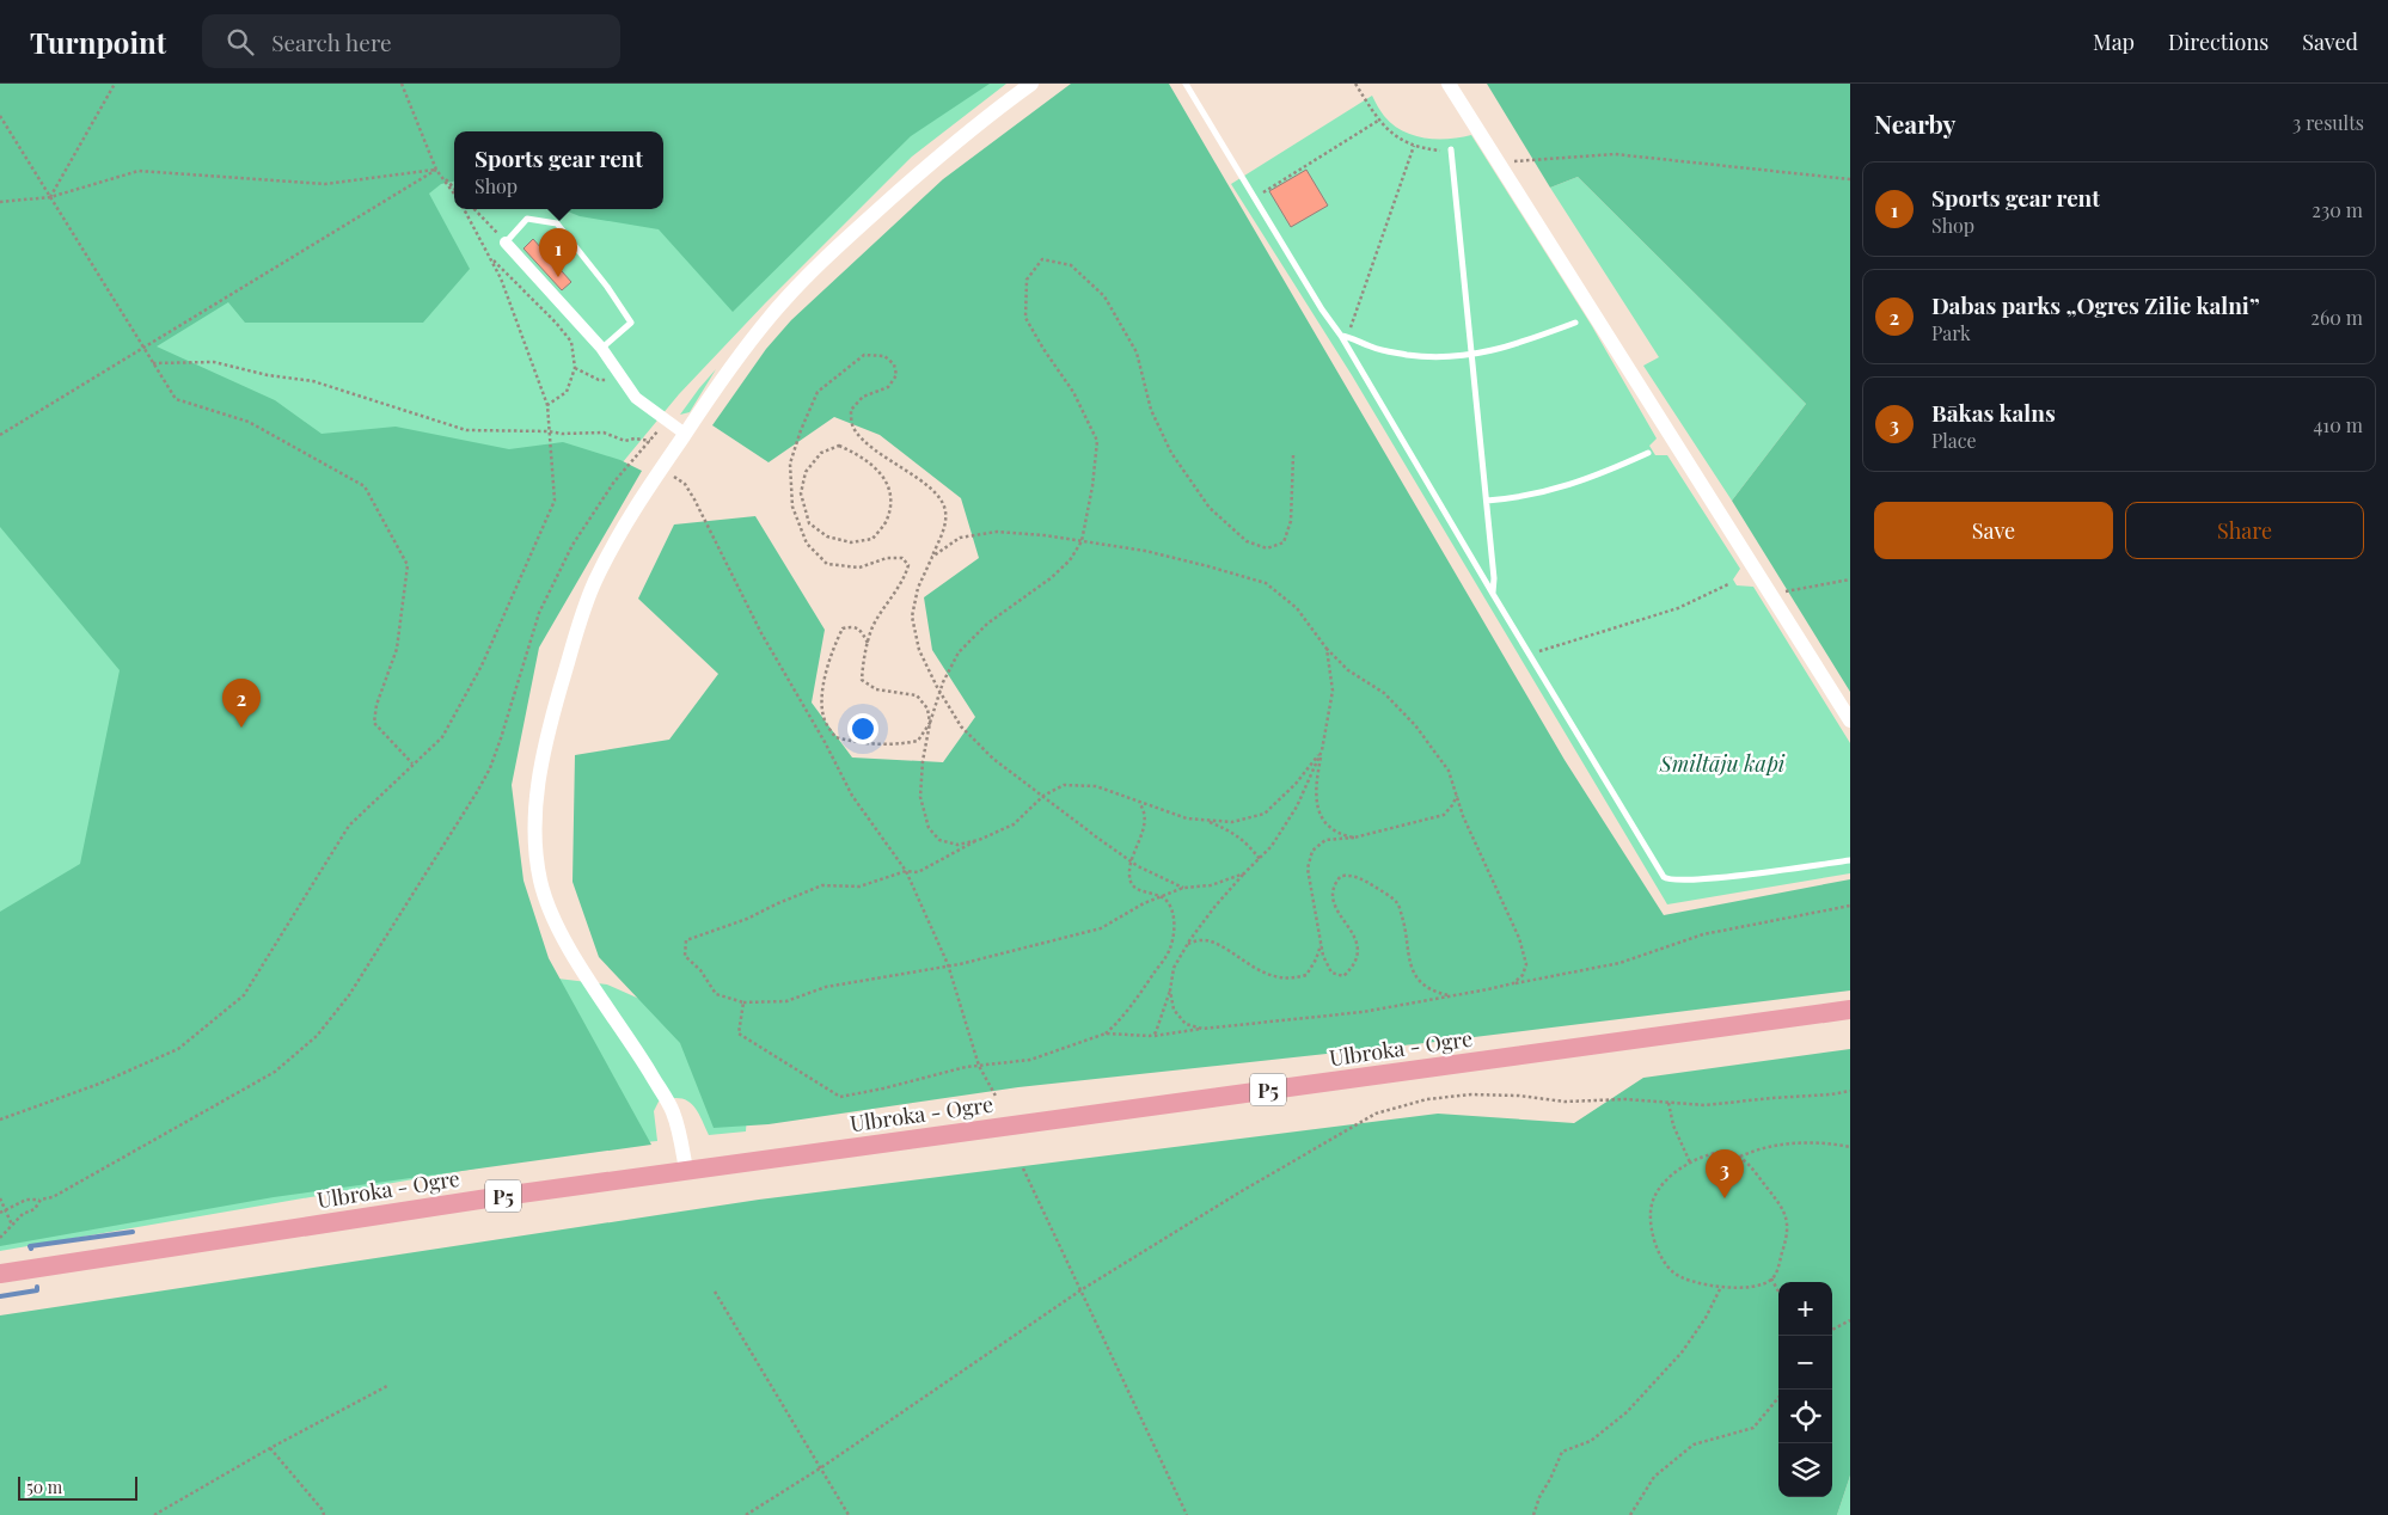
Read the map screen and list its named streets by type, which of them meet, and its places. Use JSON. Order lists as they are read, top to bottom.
{
  "streets": {
    "main road": ["Ulbroka - Ogre", "P5"]
  },
  "parks": ["Smiltāju kapi"],
  "scale_bar": "50 m",
  "page": {
    "header": "Turnpoint",
    "search": "Search here",
    "nav": ["Map", "Directions", "Saved"],
    "heading": ["Nearby", "3 results"],
    "popup": ["Sports gear rent", "Shop"],
    "list": [
      {
        "mark": "1",
        "name": "Sports gear rent",
        "note": "Shop",
        "value": "230 m"
      },
      {
        "mark": "2",
        "name": "Dabas parks „Ogres Zilie kalni”",
        "note": "Park",
        "value": "260 m"
      },
      {
        "mark": "3",
        "name": "Bākas kalns",
        "note": "Place",
        "value": "410 m"
      }
    ],
    "pins": ["1", "2", "3"],
    "buttons": ["Save", "Share"],
    "map_buttons": ["+", "−"],
    "scale": "50 m"
  }
}
